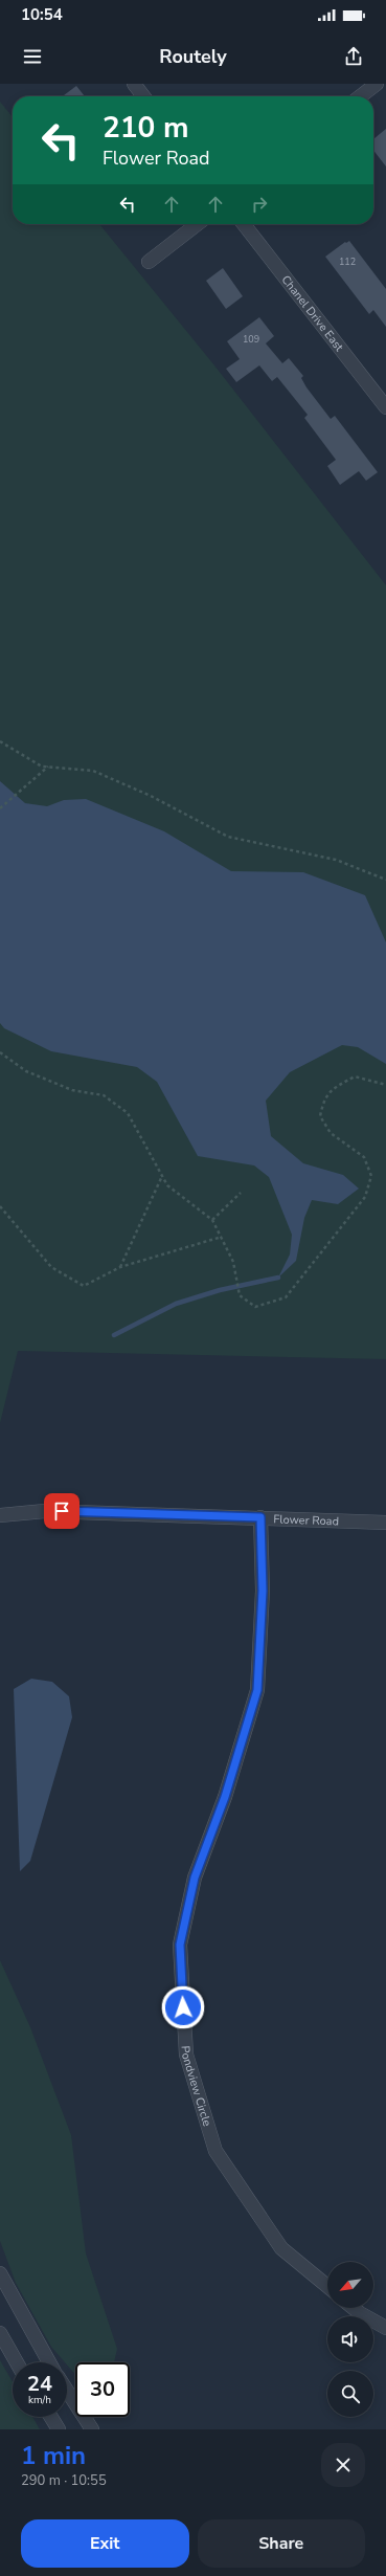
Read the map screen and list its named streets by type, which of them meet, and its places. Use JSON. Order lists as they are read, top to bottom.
{
  "streets": {
    "street": ["Chanel Drive East", "Flower Road", "Pondview Circle"]
  },
  "crossings": [
    ["Flower Road", "Pondview Circle"]
  ],
  "house_numbers": ["112", "109"],
  "north": "bottom left",
  "page": {
    "status": "10:54",
    "header": "Routely",
    "turn": ["210 m", "Flower Road"],
    "speed": "24 km/h",
    "limit": "30",
    "heading": ["1 min", "290 m · 10:55"],
    "buttons": ["Exit", "Share"]
  }
}
